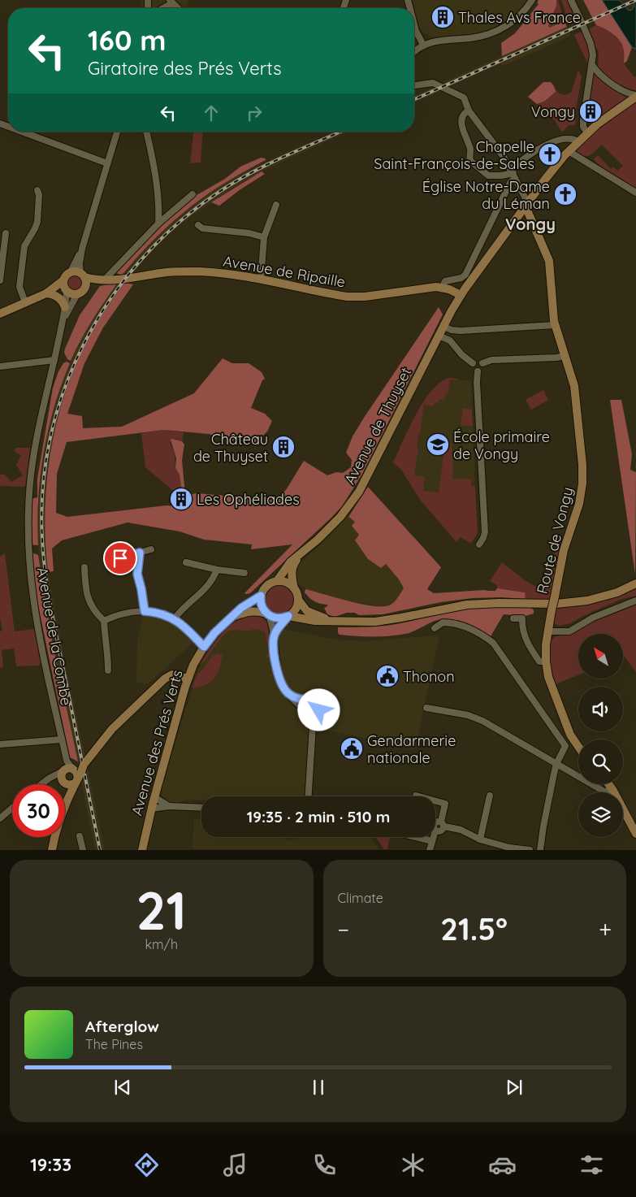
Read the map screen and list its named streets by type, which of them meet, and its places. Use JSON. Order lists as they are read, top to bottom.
{
  "streets": {
    "street": [
      "Avenue de Ripaille",
      "Avenue de Thuyset",
      "Route de Vongy",
      "Avenue de la Combe",
      "Avenue des Prés Verts"
    ]
  },
  "crossings": [
    ["Avenue de Ripaille", "Avenue de Thuyset"],
    ["Avenue de Ripaille", "Avenue de la Combe"],
    ["Avenue de Thuyset", "Route de Vongy"]
  ],
  "districts": ["Vongy"],
  "places": {
    "building": [
      "Thales Avs France",
      "Vongy",
      "Château de Thuyset",
      "Les Ophéliades"
    ],
    "church": ["Chapelle Saint-François-de-Sales", "Église Notre-Dame du Léman"],
    "school or university": ["École primaire de Vongy"],
    "public building": ["Thonon", "Gendarmerie nationale"]
  },
  "north": "top left",
  "page": {
    "turn": ["160 m", "Giratoire des Prés Verts"],
    "limit": "30",
    "trip": "19:35 · 2 min · 510 m",
    "tile": [
      ["21", "km/h"],
      "Climate"
    ],
    "heat": ["−", "21.5°", "+"],
    "song": ["Afterglow", "The Pines"],
    "tabs": "19:33"
  }
}
